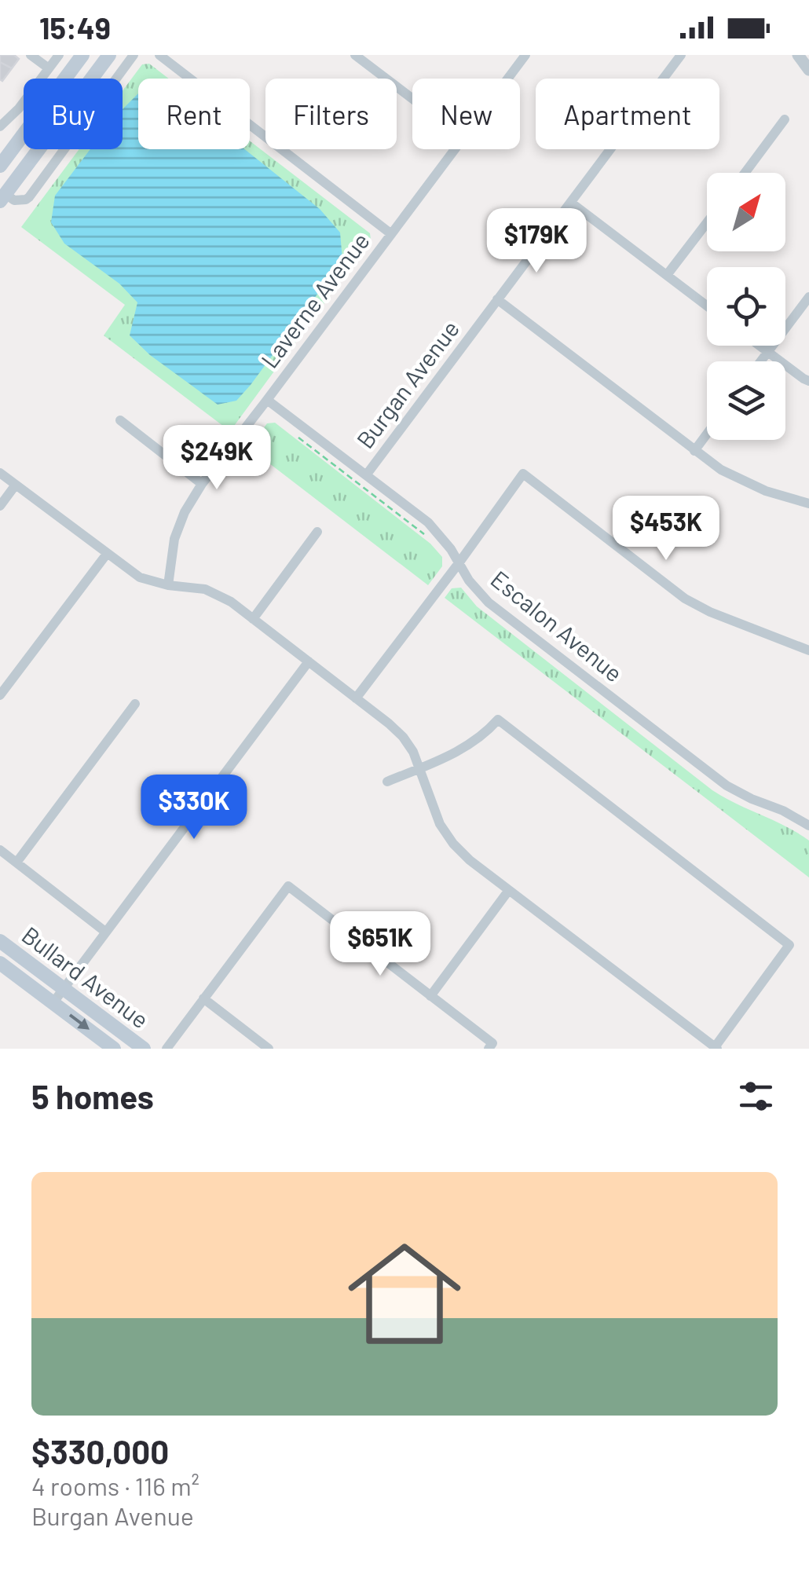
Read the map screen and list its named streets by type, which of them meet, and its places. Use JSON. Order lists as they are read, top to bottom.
{
  "streets": {
    "main road": ["Bullard Avenue"],
    "street": ["Laverne Avenue", "Burgan Avenue", "Escalon Avenue"]
  },
  "crossings": [
    ["Laverne Avenue", "Escalon Avenue"],
    ["Burgan Avenue", "Escalon Avenue"]
  ],
  "north": "top right",
  "page": {
    "status": "15:49",
    "chip": [
      "Buy",
      "Rent",
      "Filters",
      "New",
      "Apartment"
    ],
    "price": [
      "$179K",
      "$249K",
      "$453K",
      "$330K",
      "$651K"
    ],
    "heading": "5 homes",
    "list": [
      {
        "name": "$330,000",
        "note": "4 rooms · 116 m² · Burgan Avenue"
      }
    ]
  }
}
